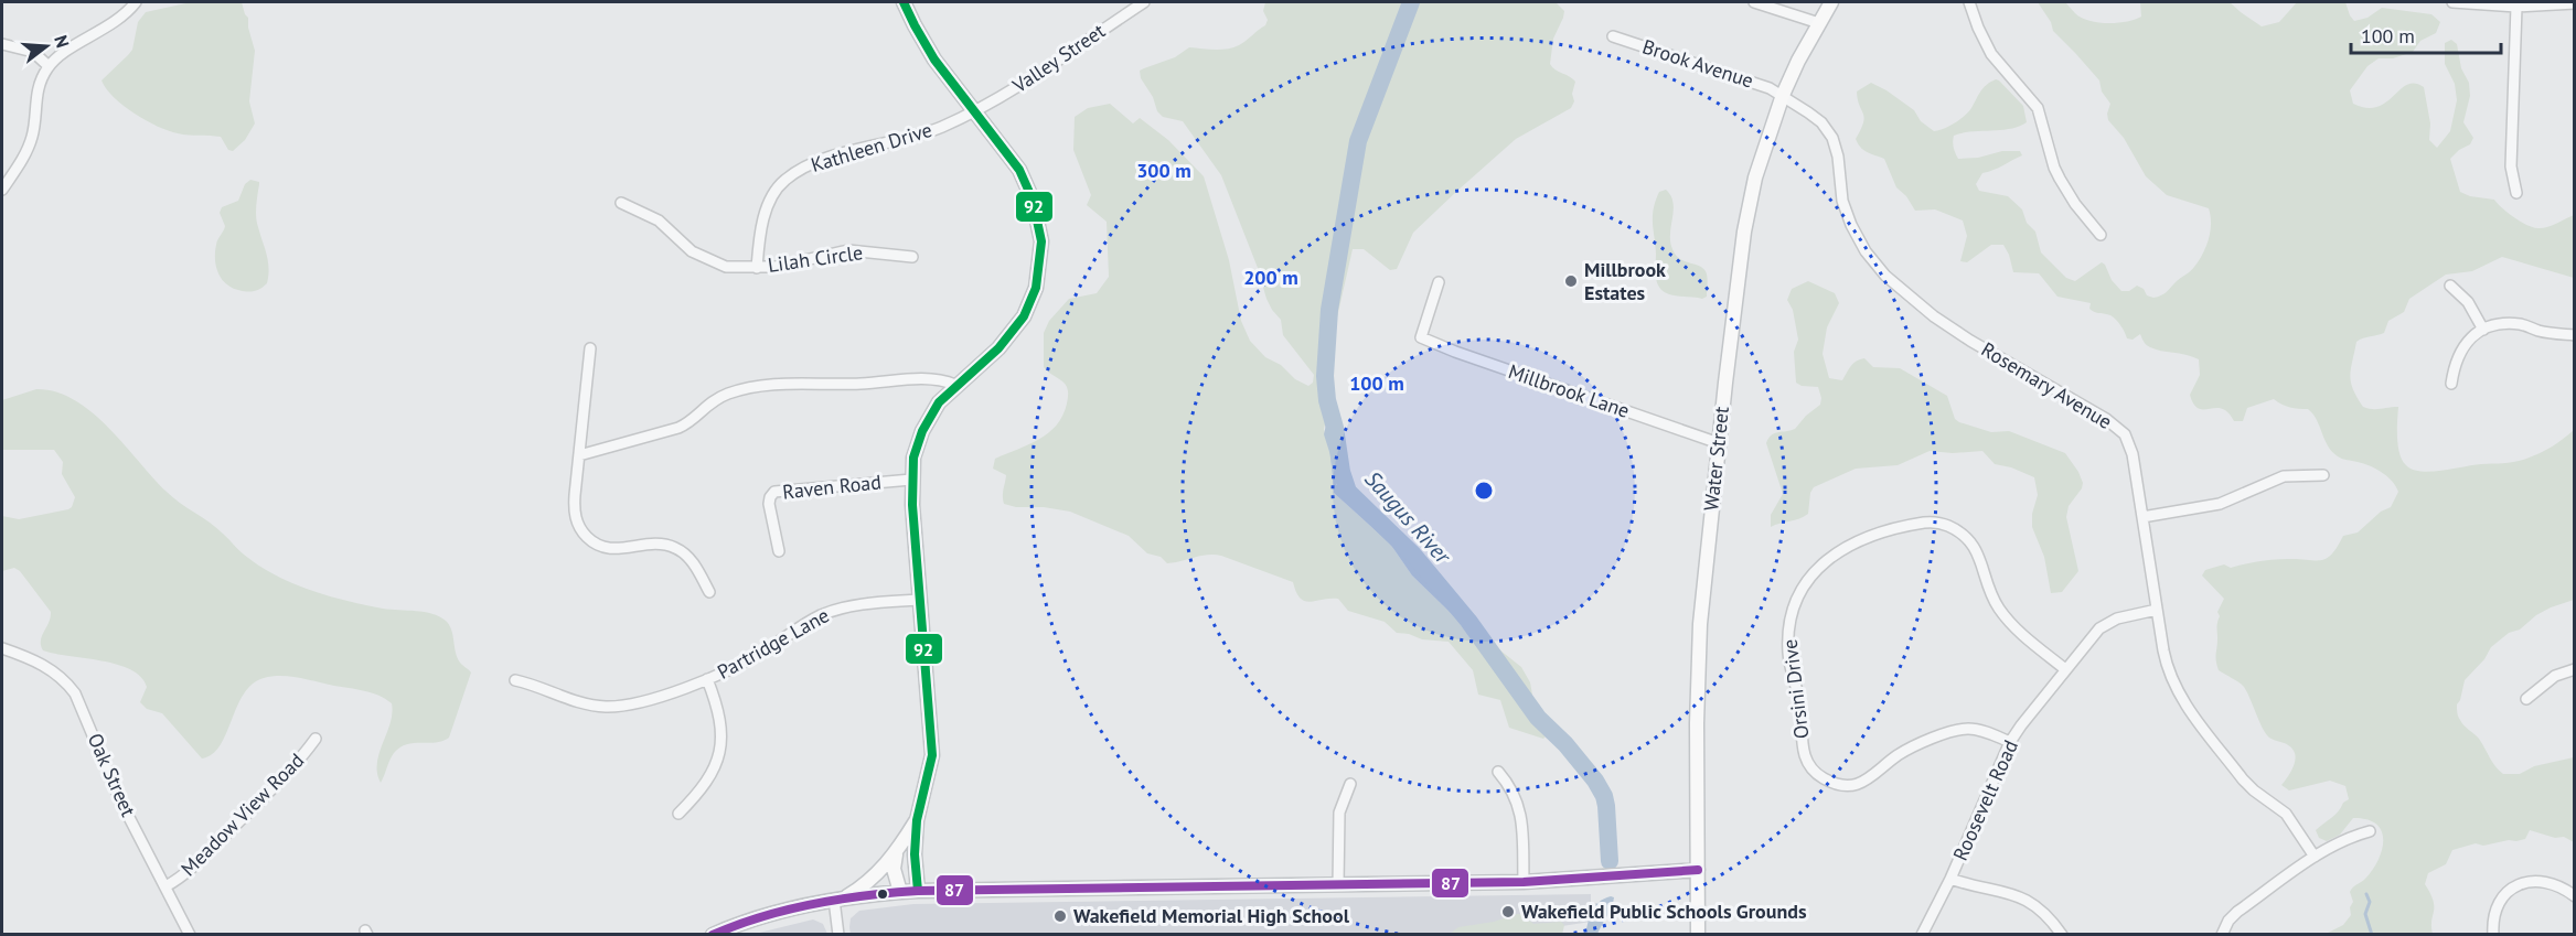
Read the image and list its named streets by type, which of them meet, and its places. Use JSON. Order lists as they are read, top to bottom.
{
  "streets": {
    "main road": ["Water Street"],
    "street": [
      "Valley Street",
      "Brook Avenue",
      "Kathleen Drive",
      "Lilah Circle",
      "Rosemary Avenue",
      "Millbrook Lane",
      "Raven Road",
      "Partridge Lane",
      "Orsini Drive",
      "Oak Street",
      "Roosevelt Road",
      "Meadow View Road"
    ]
  },
  "crossings": [
    ["Valley Street", "Kathleen Drive"],
    ["Brook Avenue", "Rosemary Avenue"],
    ["Brook Avenue", "Water Street"],
    ["Kathleen Drive", "Lilah Circle"],
    ["Rosemary Avenue", "Water Street"],
    ["Rosemary Avenue", "Roosevelt Road"],
    ["Millbrook Lane", "Water Street"],
    ["Orsini Drive", "Roosevelt Road"],
    ["Oak Street", "Meadow View Road"]
  ],
  "water": ["Saugus River"],
  "places": ["Millbrook Estates", "Wakefield Public Schools Grounds", "Wakefield Memorial High School"],
  "lines": ["transit line 92", "transit line 87"],
  "scale_bar": "100 m",
  "north": "right",
  "rings": ["300 m", "200 m", "100 m"]
}
